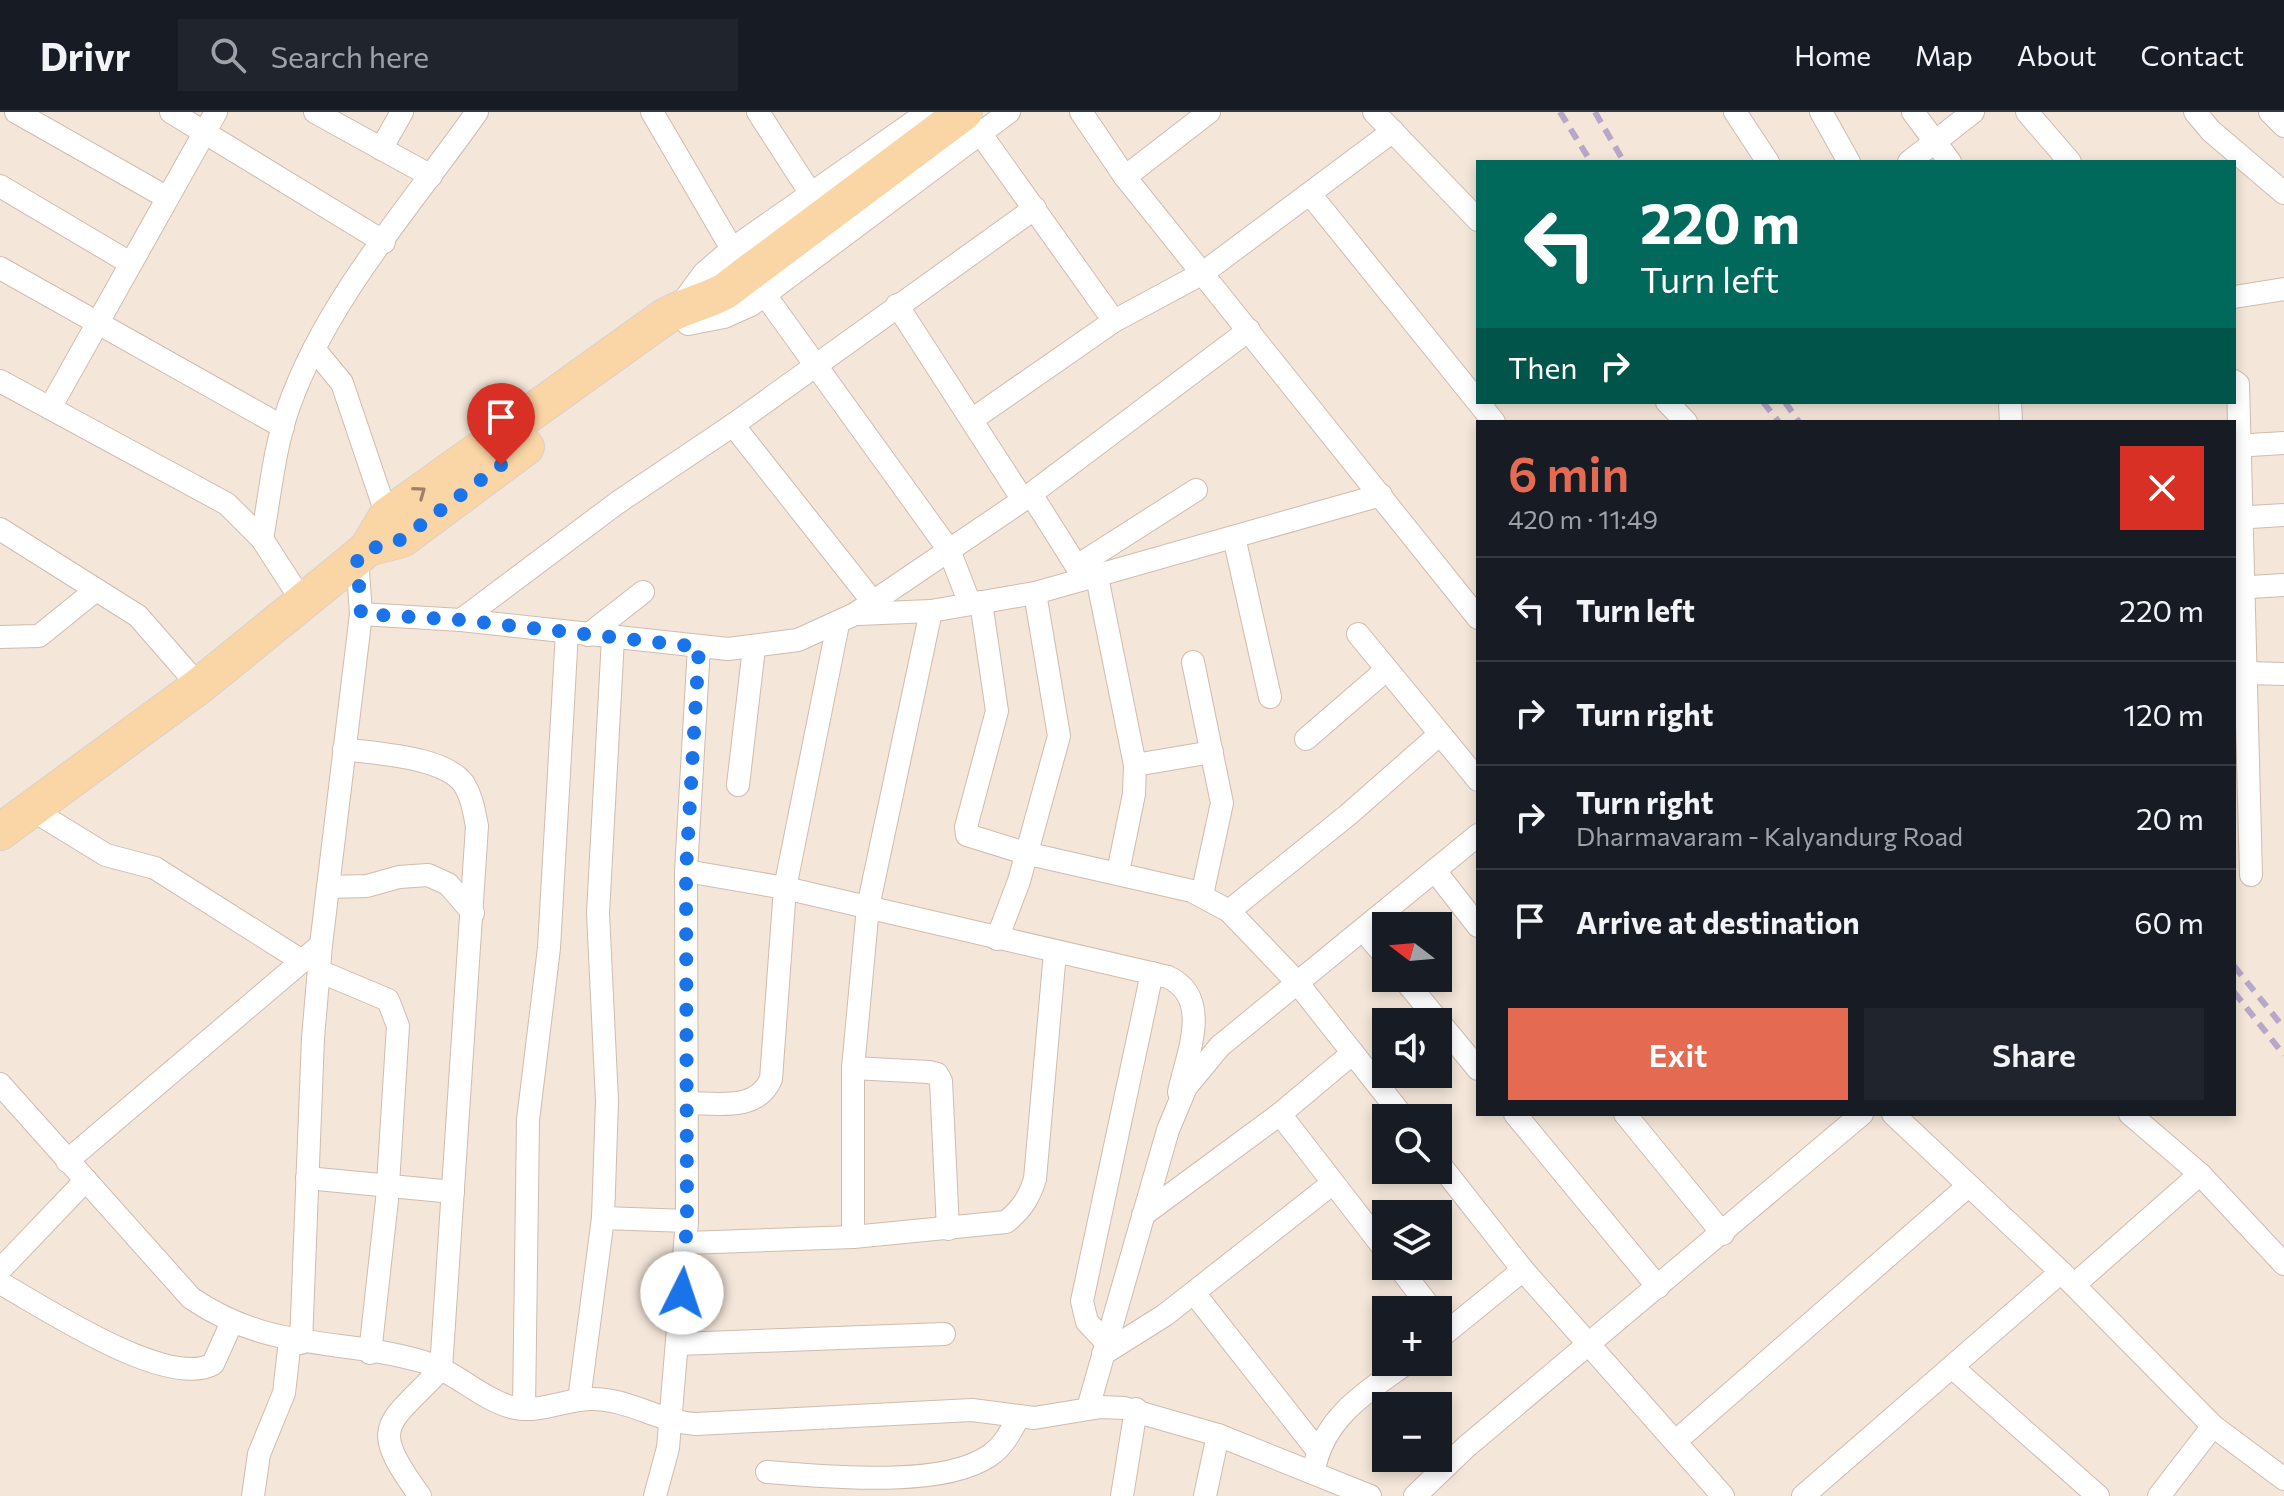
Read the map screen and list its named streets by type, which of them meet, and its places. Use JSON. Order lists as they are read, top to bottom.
{
  "north": "left",
  "page": {
    "header": "Drivr",
    "search": "Search here",
    "nav": [
      "Home",
      "Map",
      "About",
      "Contact"
    ],
    "turn": ["220 m", "Turn left"],
    "then": "Then",
    "heading": ["6 min", "420 m · 11:49"],
    "list": [
      {
        "name": "Turn left",
        "value": "220 m"
      },
      {
        "name": "Turn right",
        "value": "120 m"
      },
      {
        "name": "Turn right",
        "note": "Dharmavaram - Kalyandurg Road",
        "value": "20 m"
      },
      {
        "name": "Arrive at destination",
        "value": "60 m"
      }
    ],
    "map_buttons": ["+", "−"],
    "buttons": ["Exit", "Share"]
  }
}
